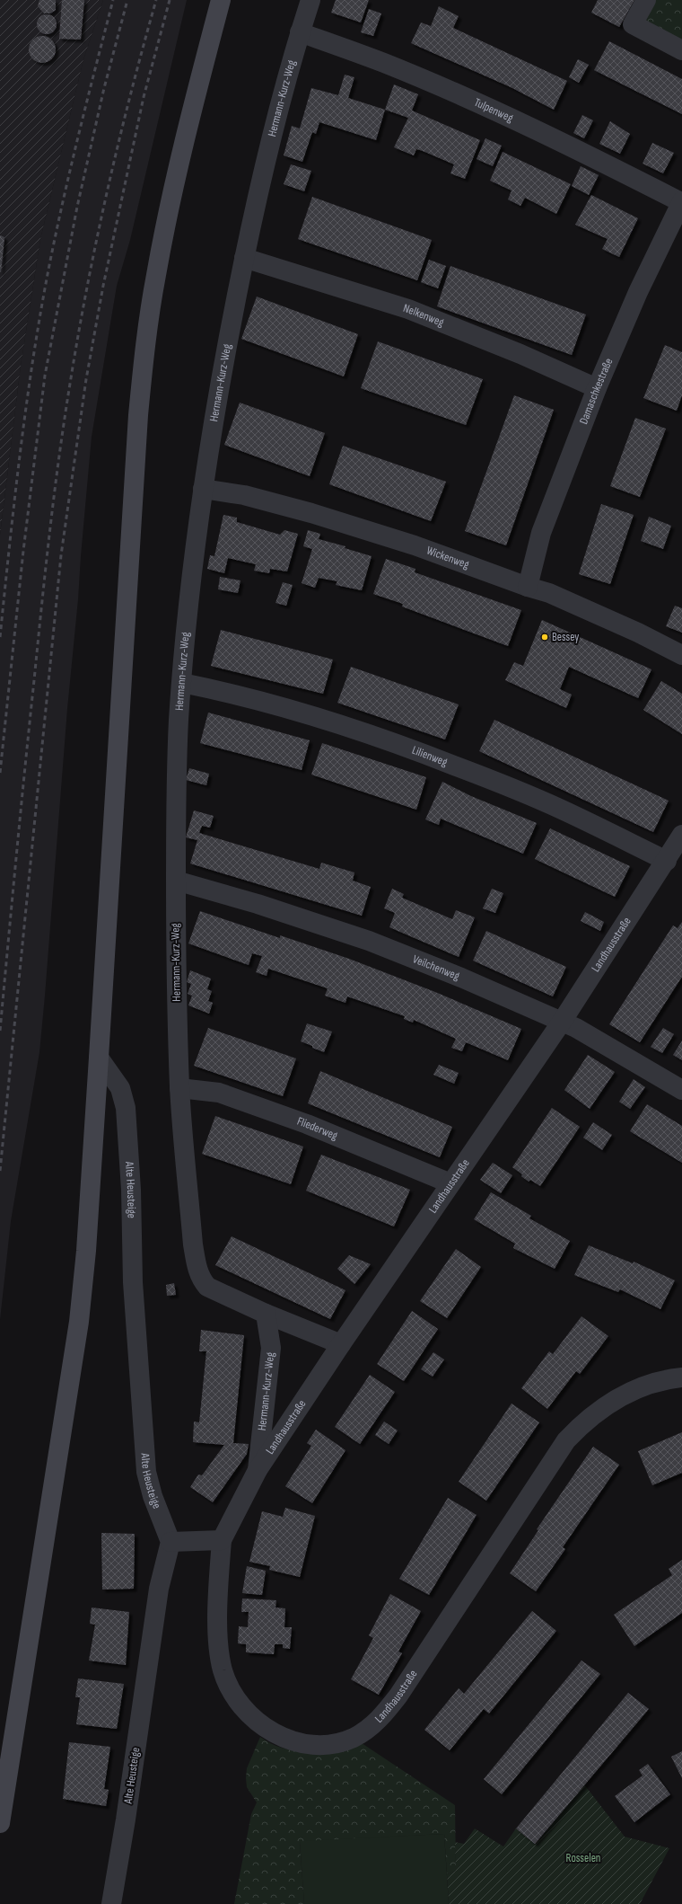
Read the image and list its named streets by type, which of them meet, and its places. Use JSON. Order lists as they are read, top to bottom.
{
  "streets": {
    "street": [
      "Hermann-Kurz-Weg",
      "Tulpenweg",
      "Nelkenweg",
      "Damaschkestraße",
      "Wickenweg",
      "Lilienweg",
      "Landhausstraße",
      "Veilchenweg",
      "Fliederweg",
      "Alte Heusteige"
    ]
  },
  "crossings": [
    ["Hermann-Kurz-Weg", "Tulpenweg"],
    ["Hermann-Kurz-Weg", "Nelkenweg"],
    ["Hermann-Kurz-Weg", "Wickenweg"],
    ["Hermann-Kurz-Weg", "Lilienweg"],
    ["Hermann-Kurz-Weg", "Landhausstraße"],
    ["Hermann-Kurz-Weg", "Veilchenweg"],
    ["Hermann-Kurz-Weg", "Fliederweg"],
    ["Tulpenweg", "Damaschkestraße"],
    ["Nelkenweg", "Damaschkestraße"],
    ["Damaschkestraße", "Wickenweg"],
    ["Lilienweg", "Landhausstraße"],
    ["Landhausstraße", "Veilchenweg"],
    ["Landhausstraße", "Fliederweg"]
  ],
  "parks": ["Rosselen"],
  "places": ["Bessey"]
}
